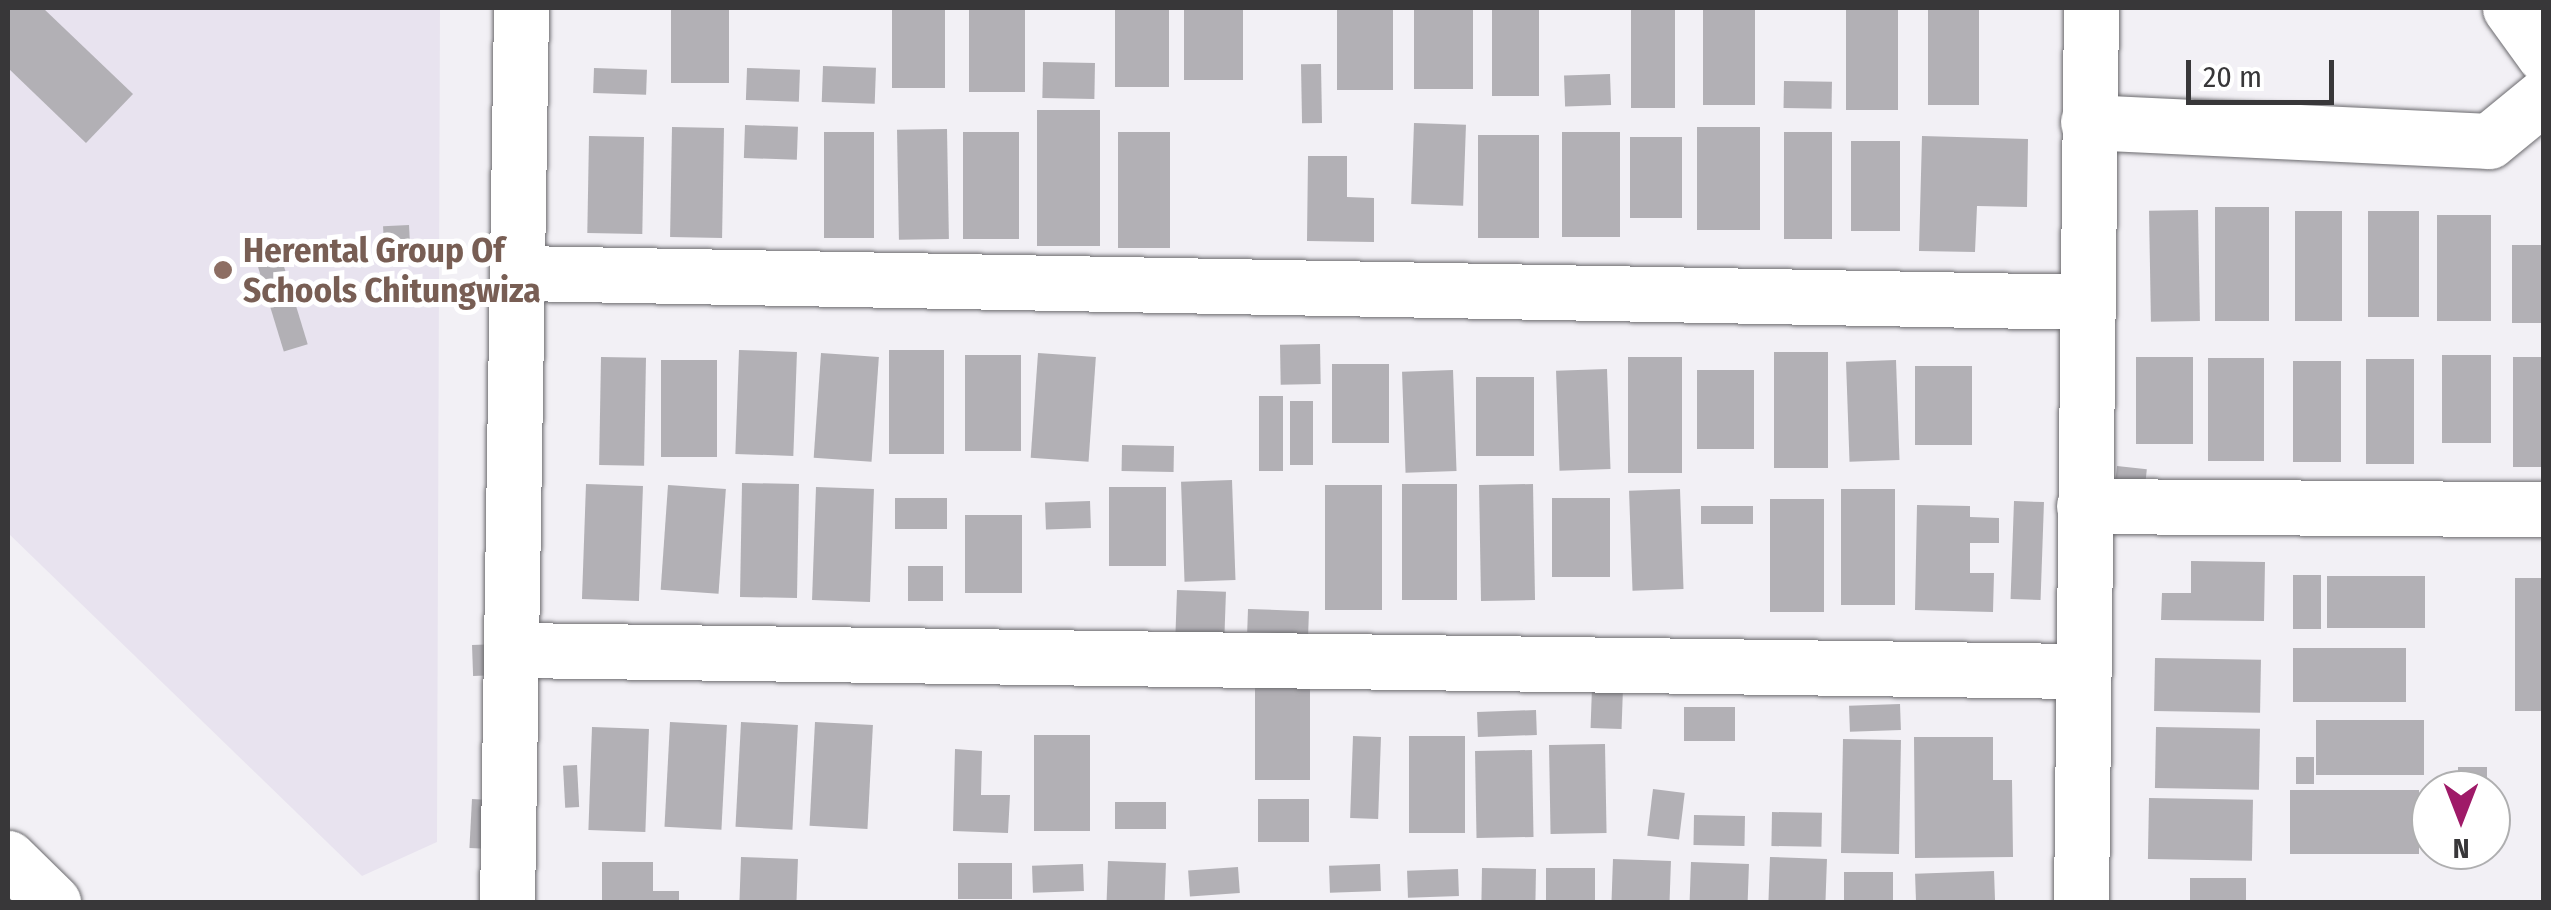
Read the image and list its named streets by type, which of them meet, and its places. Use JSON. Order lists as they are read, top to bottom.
{
  "places": ["Herental Group Of Schools Chitungwiza"],
  "scale_bar": "20 m",
  "north": "bottom"
}
